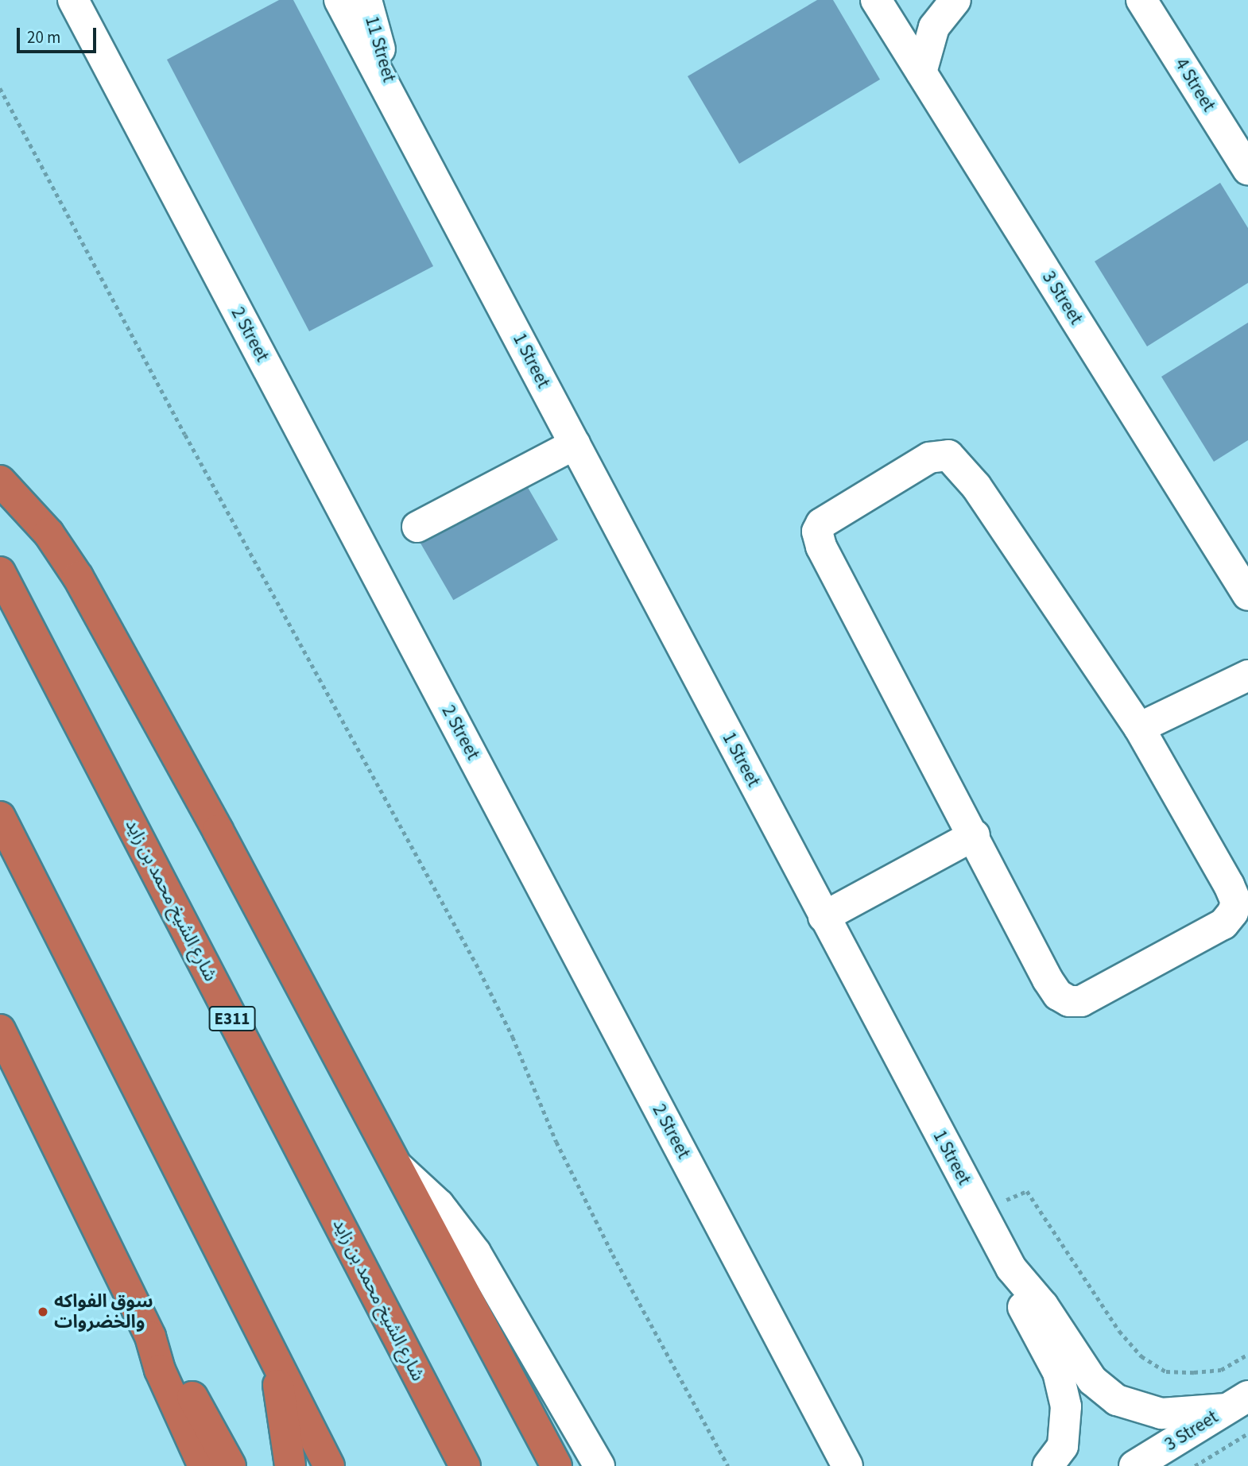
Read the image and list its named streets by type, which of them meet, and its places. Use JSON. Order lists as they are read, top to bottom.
{
  "streets": {
    "highway": ["شارع الشيخ محمد بن زايد", "E311"],
    "street": [
      "11 Street",
      "4 Street",
      "3 Street",
      "2 Street",
      "1 Street"
    ]
  },
  "crossings": [
    ["11 Street", "1 Street"],
    ["3 Street", "1 Street"]
  ],
  "places": ["سوق الفواكه والخضروات"],
  "scale_bar": "20 m"
}
